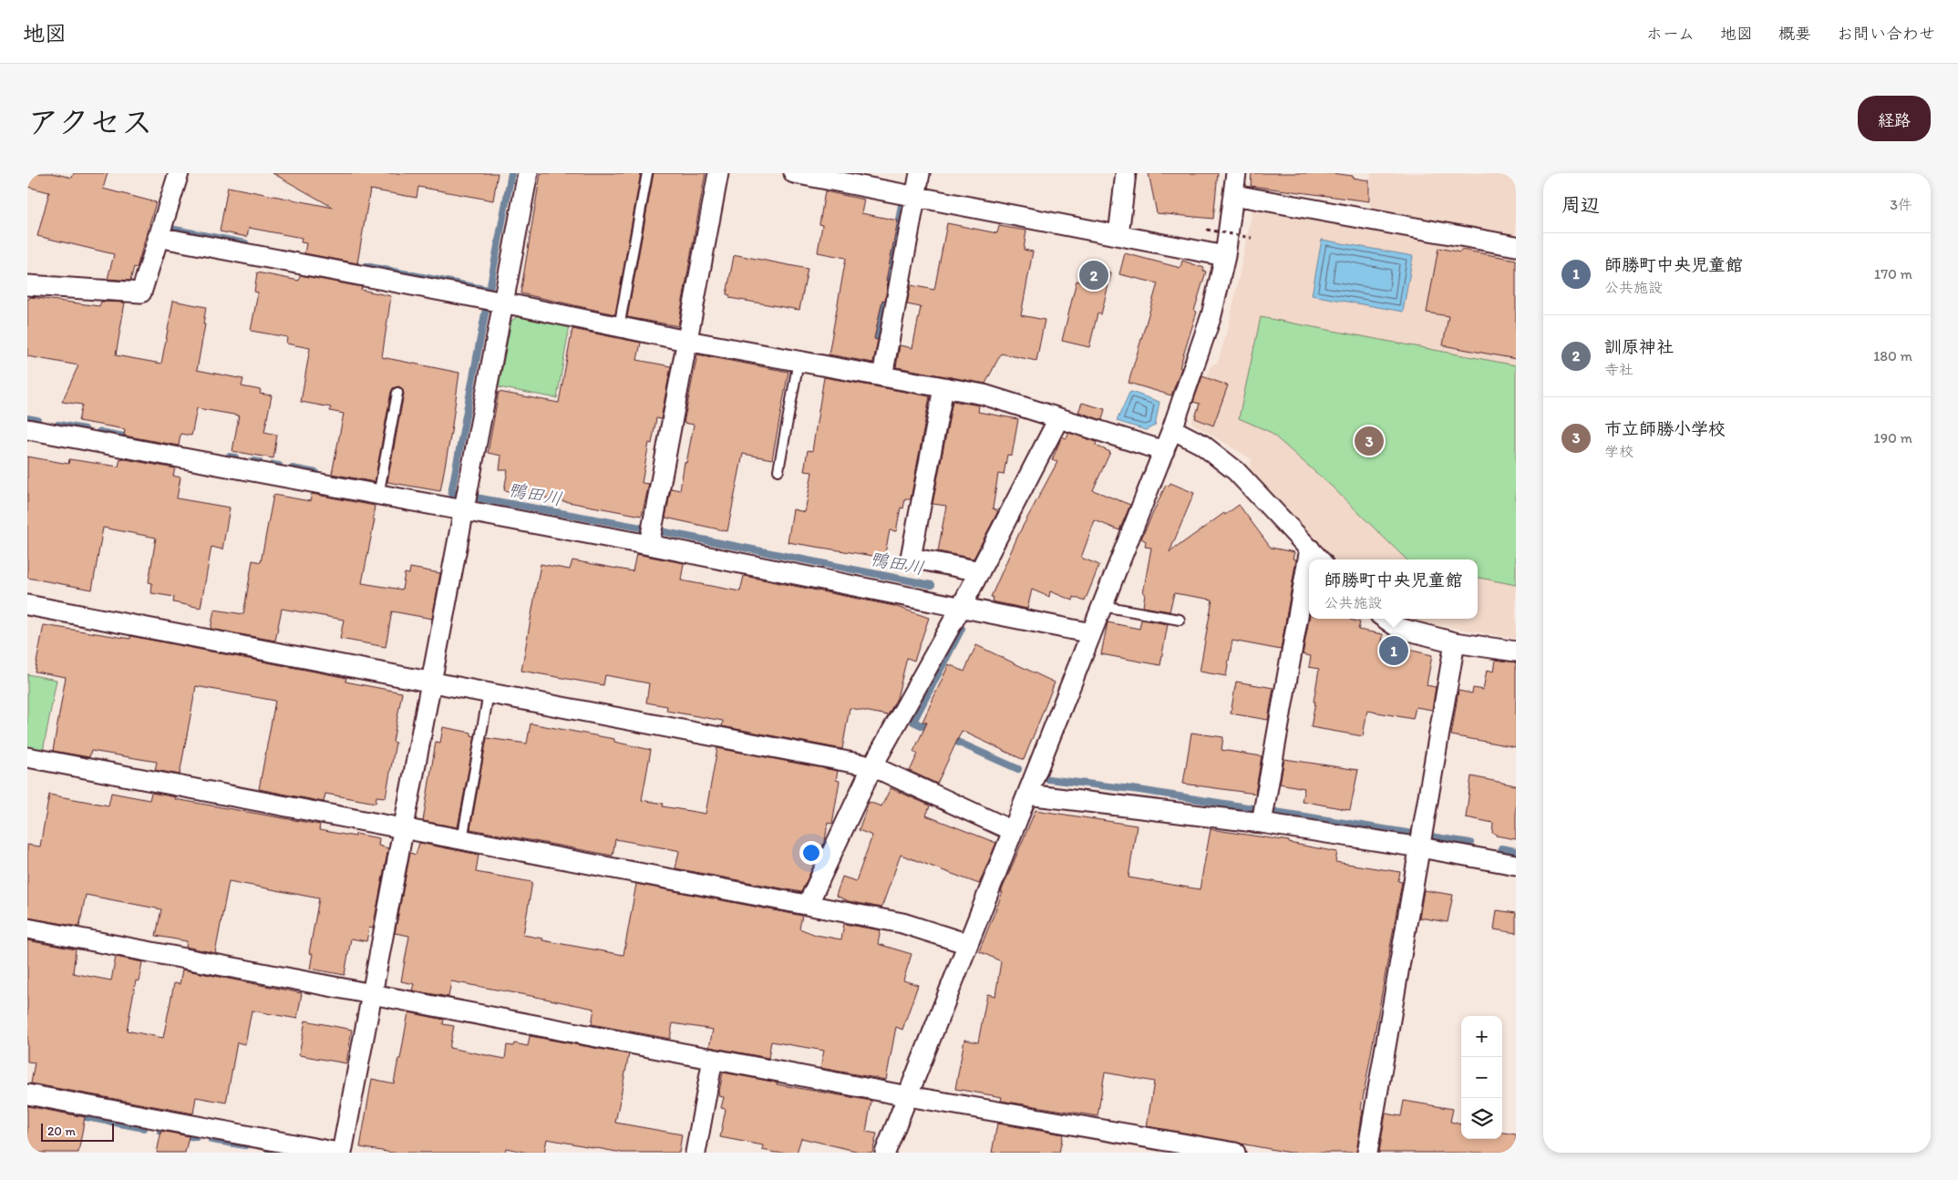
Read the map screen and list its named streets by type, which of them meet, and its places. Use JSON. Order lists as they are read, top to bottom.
{
  "water": ["鴨田川"],
  "scale_bar": "20 m",
  "page": {
    "header": "地図",
    "nav": [
      "ホーム",
      "地図",
      "概要",
      "お問い合わせ"
    ],
    "title": "アクセス",
    "buttons": "経路",
    "heading": ["周辺", "3件"],
    "list": [
      {
        "mark": "1",
        "name": "師勝町中央児童館",
        "note": "公共施設",
        "value": "170 m"
      },
      {
        "mark": "2",
        "name": "訓原神社",
        "note": "寺社",
        "value": "180 m"
      },
      {
        "mark": "3",
        "name": "市立師勝小学校",
        "note": "学校",
        "value": "190 m"
      }
    ],
    "pins": ["2", "3", "1"],
    "popup": ["師勝町中央児童館", "公共施設"],
    "map_buttons": ["+", "−"],
    "scale": "20 m"
  }
}
